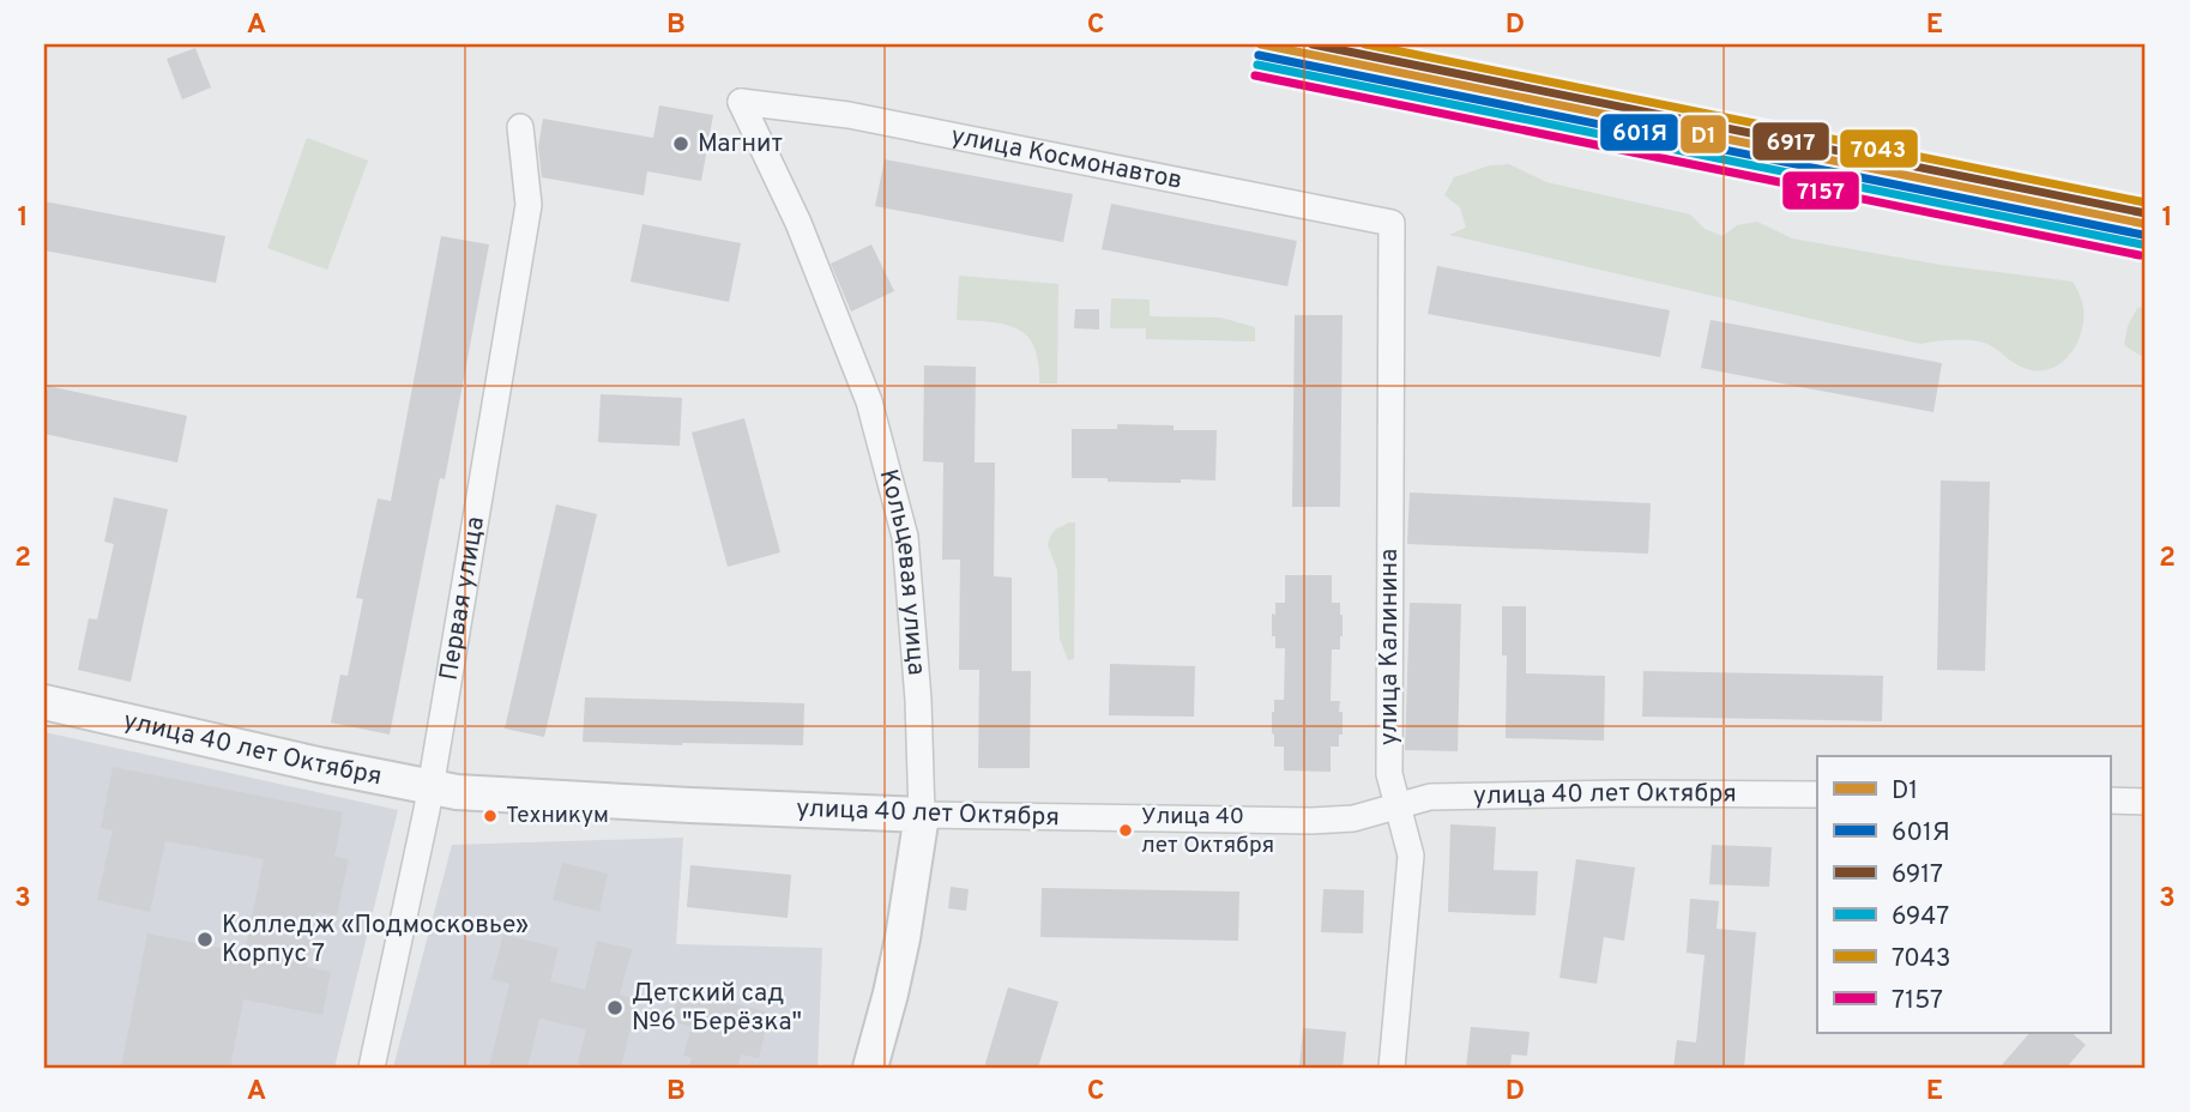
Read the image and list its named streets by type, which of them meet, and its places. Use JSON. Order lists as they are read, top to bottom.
{
  "streets": {
    "street": [
      "улица Космонавтов",
      "Кольцевая улица",
      "Первая улица",
      "улица Калинина",
      "улица 40 лет Октября"
    ]
  },
  "crossings": [
    ["улица Космонавтов", "Кольцевая улица"],
    ["улица Космонавтов", "улица Калинина"],
    ["Кольцевая улица", "улица 40 лет Октября"],
    ["Первая улица", "улица 40 лет Октября"],
    ["улица Калинина", "улица 40 лет Октября"]
  ],
  "places": [
    "Магнит",
    "Техникум",
    "Улица 40 лет Октября",
    "Колледж «Подмосковье» Корпус 7",
    "Детский сад №6 \"Берёзка\""
  ],
  "lines": [
    "transit line D1",
    "transit line 6917",
    "transit line 7043",
    "transit line 601Я",
    "transit line 6947",
    "transit line 7157"
  ],
  "legend": [
    "D1",
    "601Я",
    "6917",
    "6947",
    "7043",
    "7157"
  ],
  "grid": {
    "columns": [
      "A",
      "B",
      "C",
      "D",
      "E"
    ],
    "rows": ["1", "2", "3"]
  }
}
